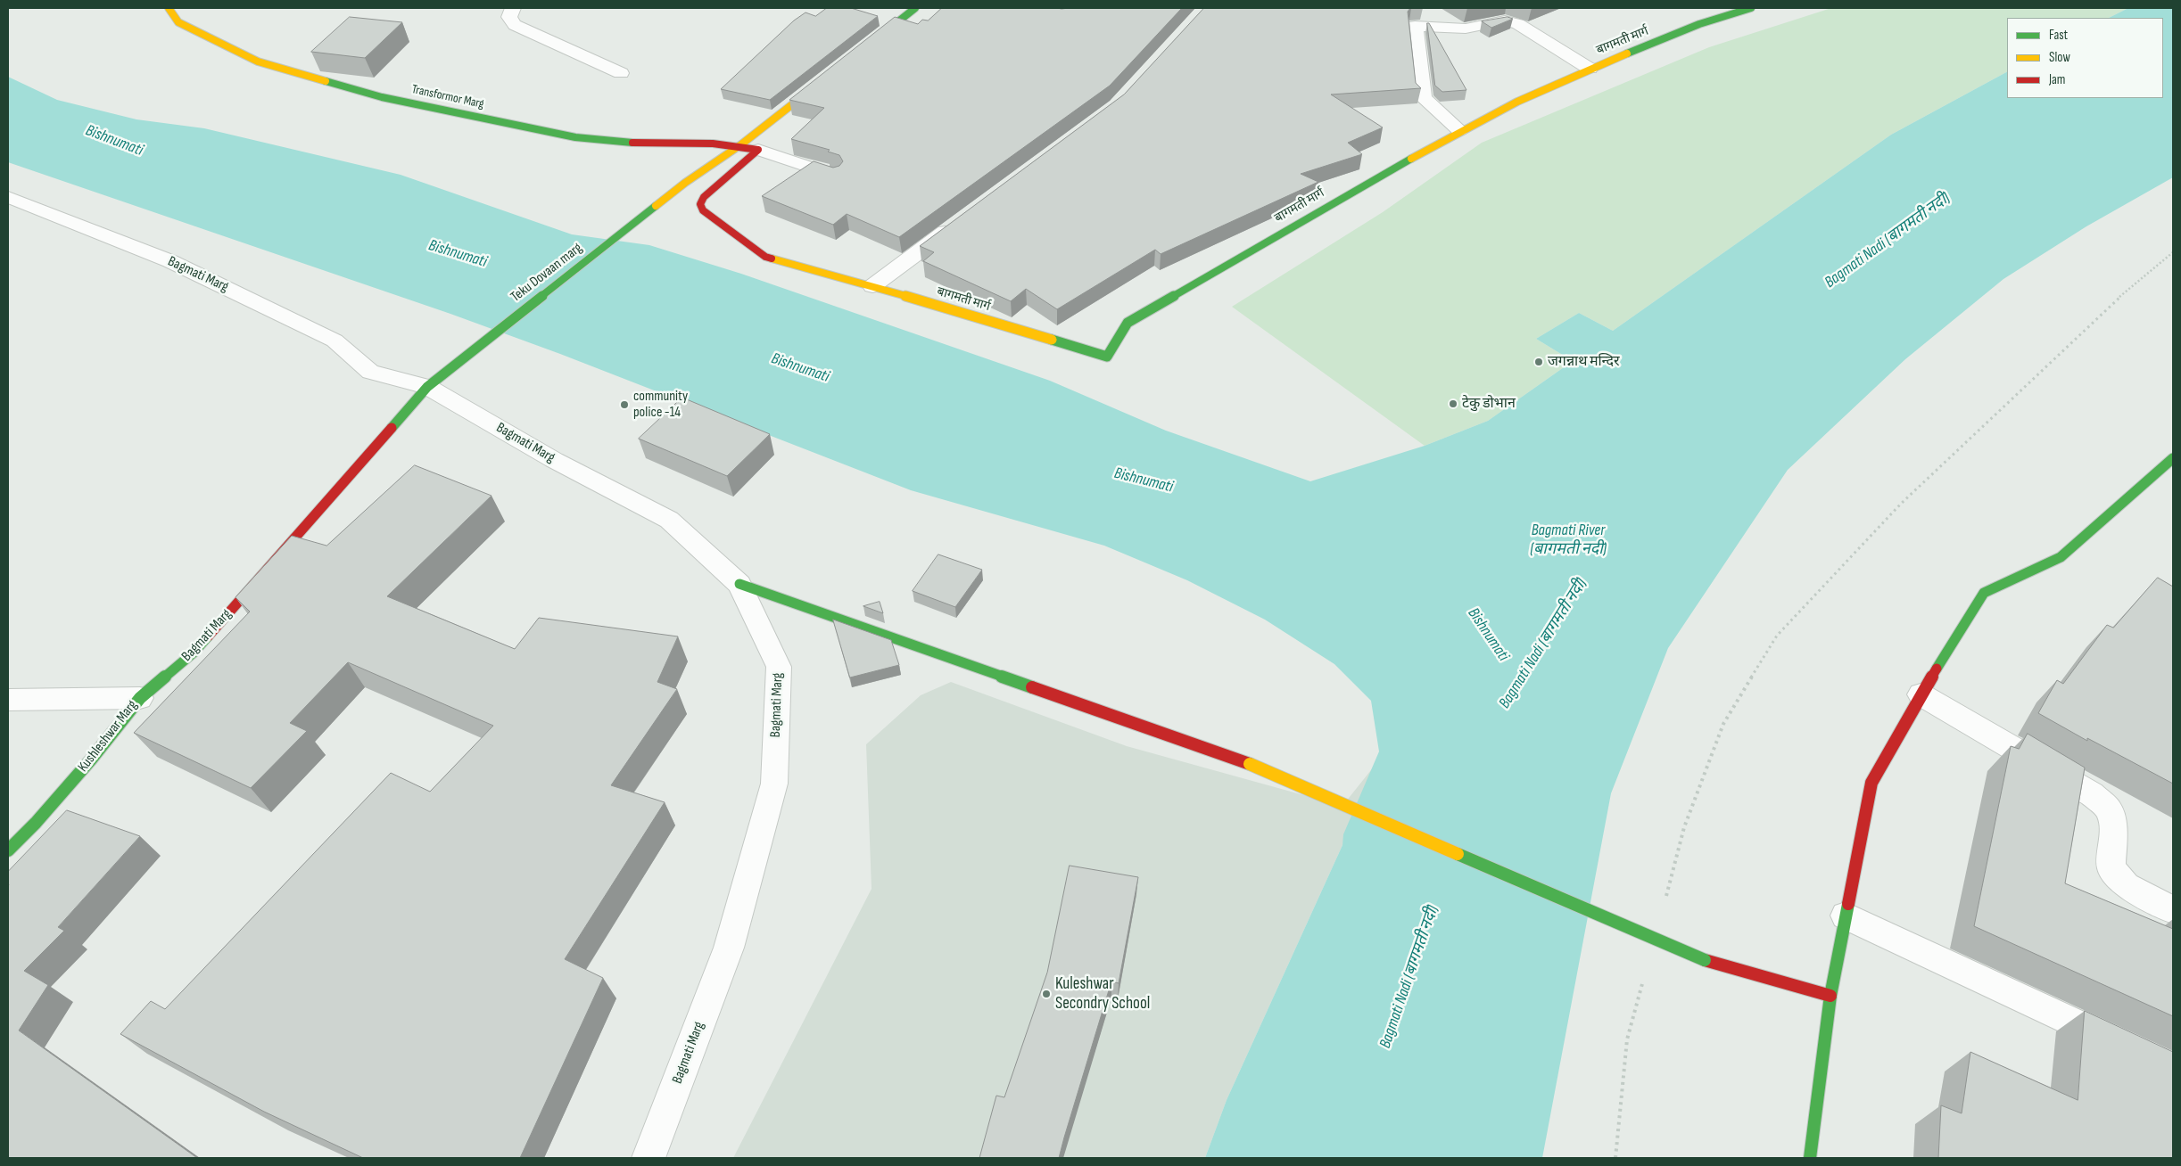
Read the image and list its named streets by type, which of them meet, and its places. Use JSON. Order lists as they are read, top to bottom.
{
  "streets": {
    "street": [
      "बागमती मार्ग",
      "Transformor Marg",
      "Teku Dovaan marg",
      "Bagmati Marg",
      "Kushleshwar Marg"
    ]
  },
  "crossings": [
    ["Transformor Marg", "Teku Dovaan marg"],
    ["Teku Dovaan marg", "Bagmati Marg"],
    ["Bagmati Marg", "Kushleshwar Marg"]
  ],
  "water": ["Bishnumati", "Bagmati Nadi (बागमती नदी)", "Bagmati River (बागमती नदी)"],
  "places": [
    "जगन्नाथ मन्दिर",
    "टेकु डोभान",
    "community police -14",
    "Kuleshwar Secondry School"
  ],
  "legend": ["Fast", "Slow", "Jam"]
}
